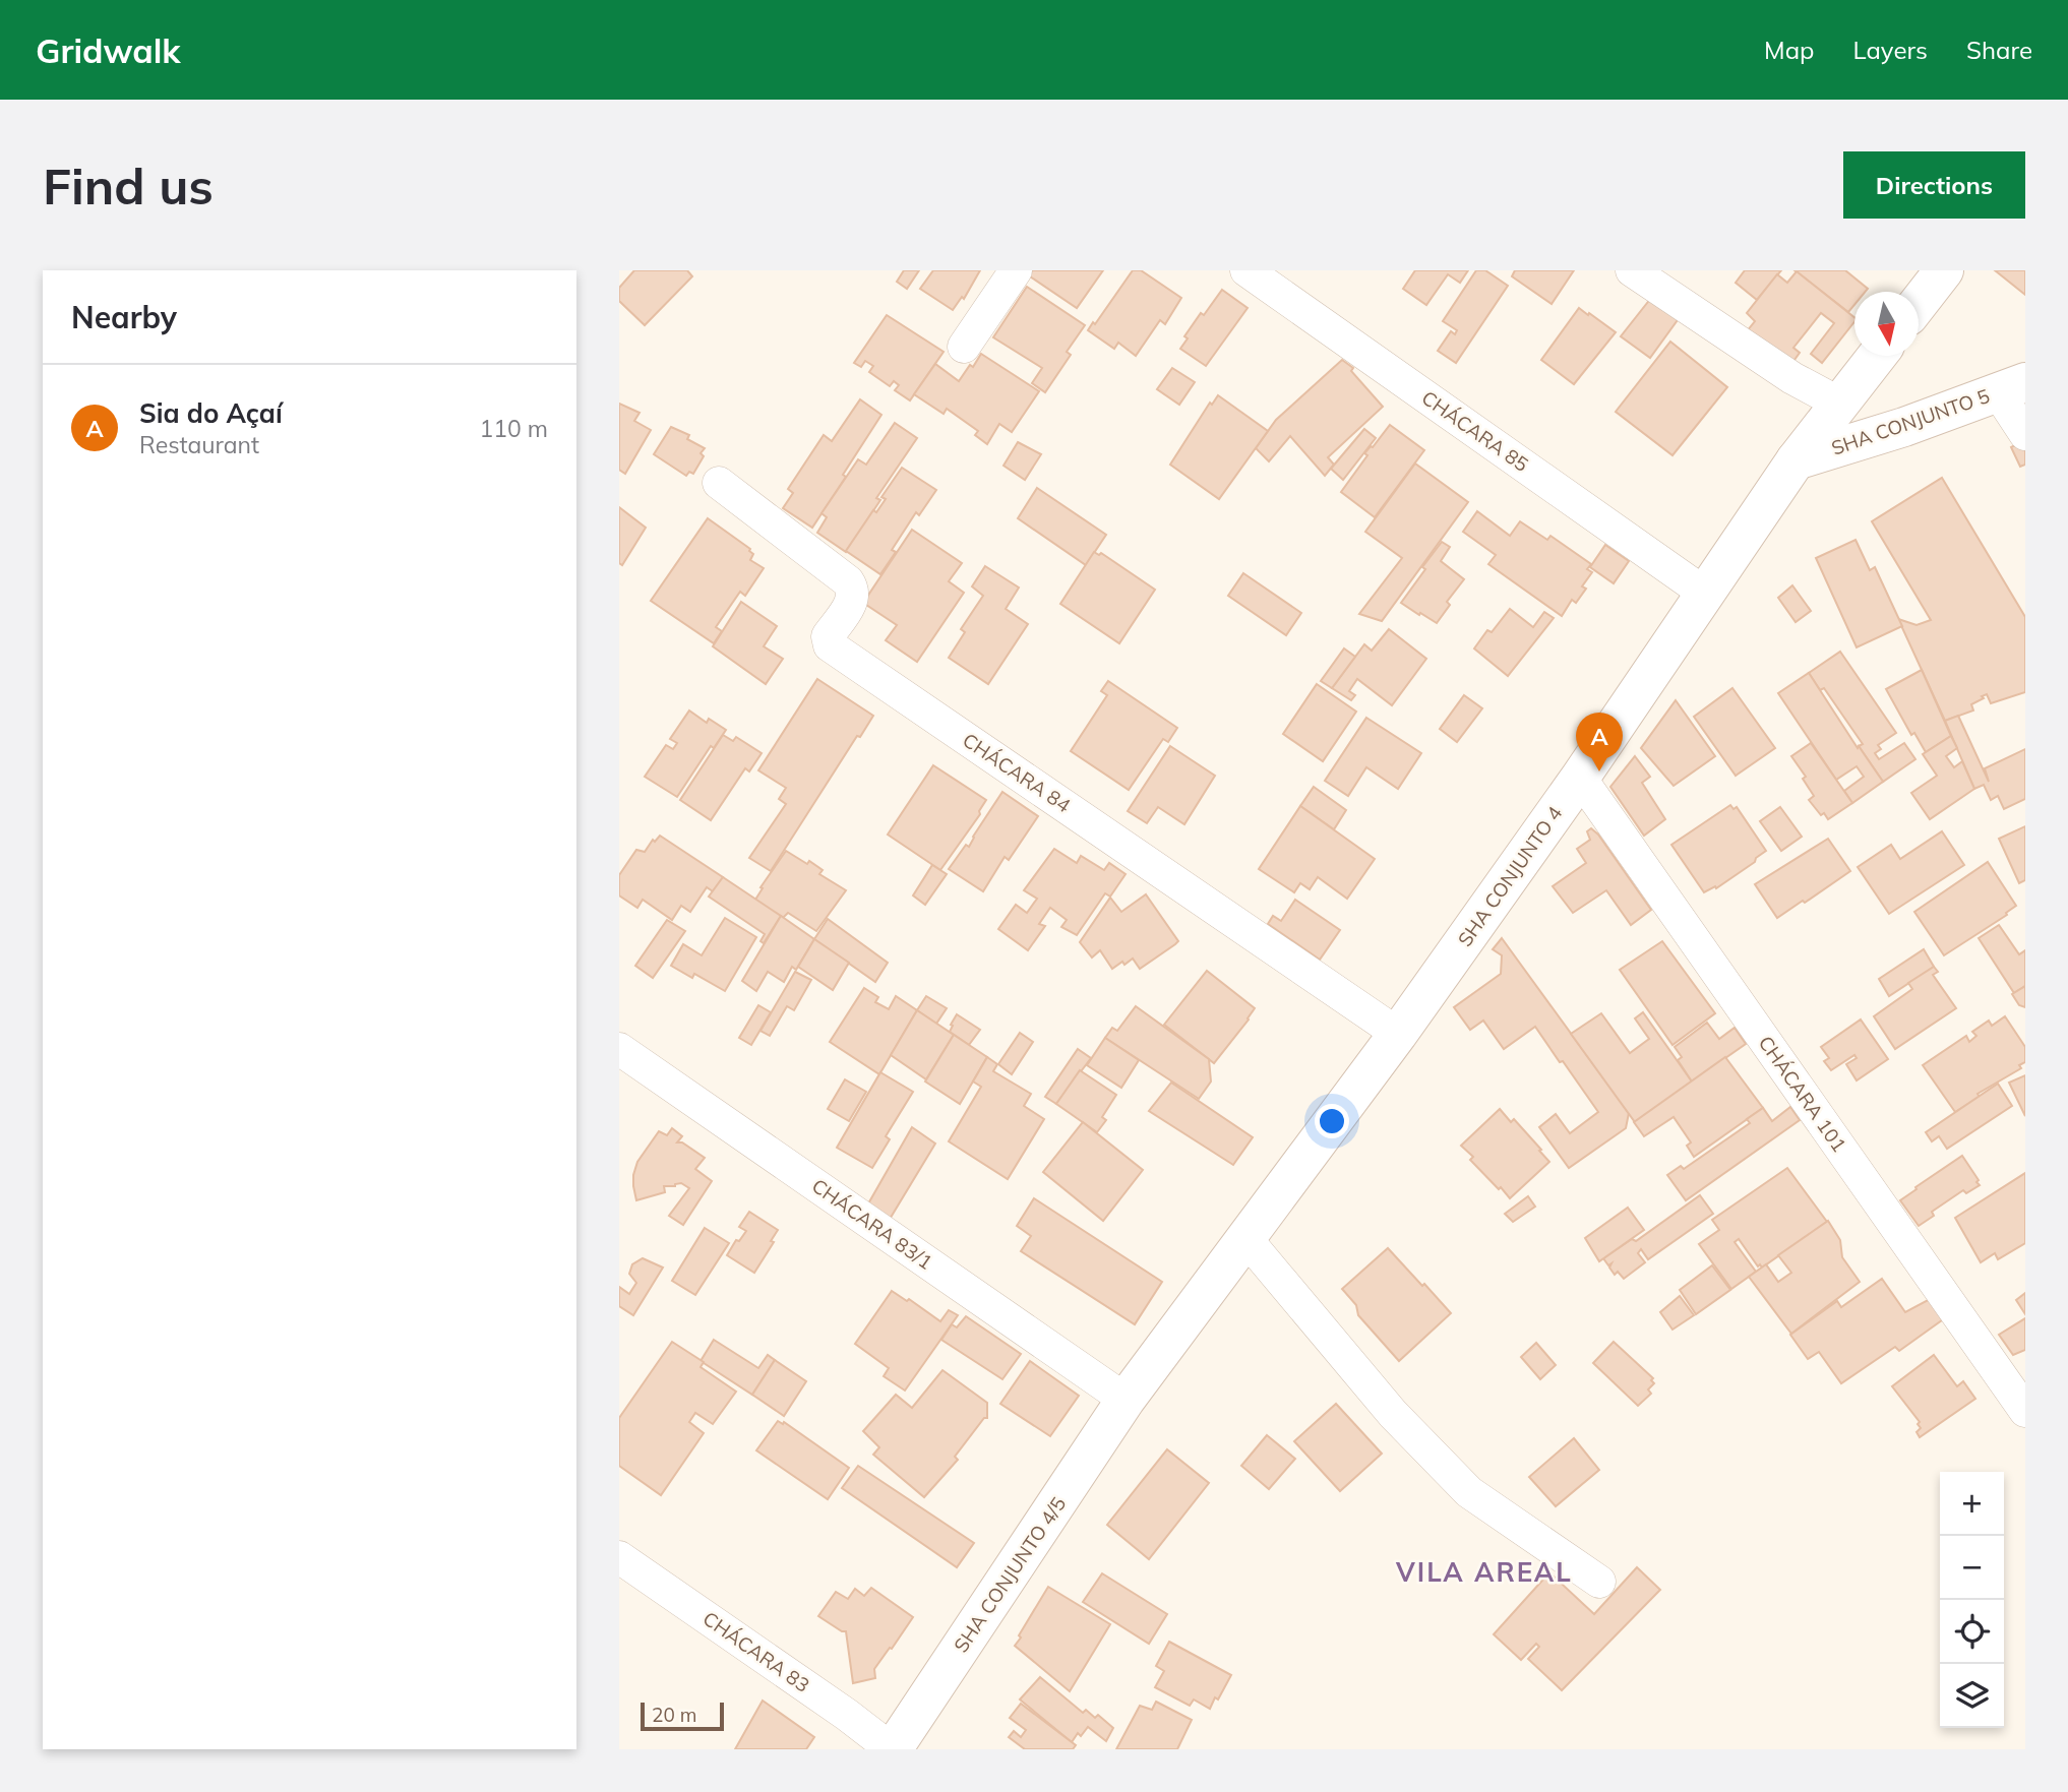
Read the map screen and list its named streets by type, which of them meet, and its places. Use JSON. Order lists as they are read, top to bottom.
{
  "streets": {
    "street": [
      "SHA CONJUNTO 5",
      "CHÁCARA 85",
      "CHÁCARA 84",
      "SHA CONJUNTO 4",
      "CHÁCARA 101",
      "CHÁCARA 83/1",
      "SHA CONJUNTO 4/5",
      "CHÁCARA 83"
    ]
  },
  "crossings": [
    ["SHA CONJUNTO 5", "SHA CONJUNTO 4"],
    ["CHÁCARA 85", "SHA CONJUNTO 4"],
    ["CHÁCARA 84", "SHA CONJUNTO 4"],
    ["SHA CONJUNTO 4", "CHÁCARA 101"],
    ["SHA CONJUNTO 4", "CHÁCARA 83/1"],
    ["SHA CONJUNTO 4", "SHA CONJUNTO 4/5"],
    ["CHÁCARA 83/1", "SHA CONJUNTO 4/5"],
    ["SHA CONJUNTO 4/5", "CHÁCARA 83"]
  ],
  "districts": ["VILA AREAL"],
  "scale_bar": "20 m",
  "north": "bottom",
  "page": {
    "header": "Gridwalk",
    "nav": ["Map", "Layers", "Share"],
    "buttons": "Directions",
    "title": "Find us",
    "heading": "Nearby",
    "list": [
      {
        "mark": "A",
        "name": "Sia do Açaí",
        "note": "Restaurant",
        "value": "110 m"
      }
    ],
    "pins": "A",
    "map_buttons": ["+", "−"],
    "scale": "20 m"
  }
}
